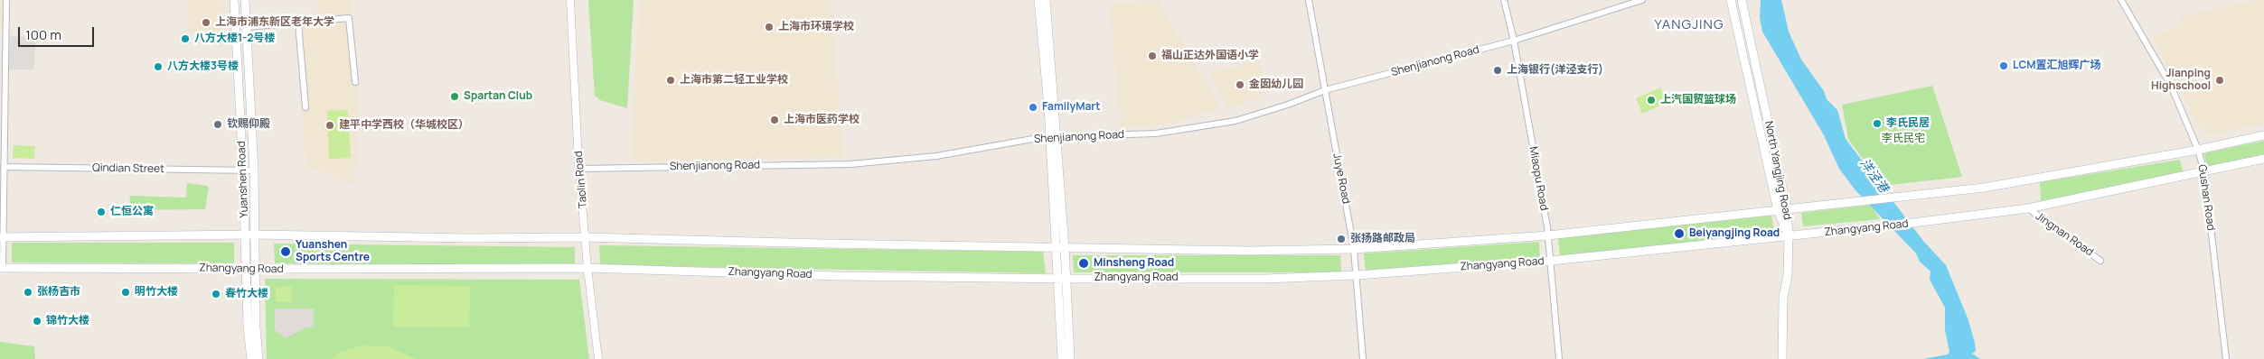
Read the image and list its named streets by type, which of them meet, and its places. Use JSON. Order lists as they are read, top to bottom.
{
  "streets": {
    "main road": ["North Yangjing Road", "Yuanshen Road", "Zhangyang Road"],
    "street": [
      "Shenjianong Road",
      "Qindian Street",
      "Juye Road",
      "Miaopu Road",
      "Taolin Road",
      "Gushan Road",
      "Jingnan Road"
    ]
  },
  "crossings": [
    ["Shenjianong Road", "Juye Road"],
    ["Shenjianong Road", "Miaopu Road"],
    ["Shenjianong Road", "Taolin Road"],
    ["Qindian Street", "Yuanshen Road"],
    ["North Yangjing Road", "Zhangyang Road"],
    ["Juye Road", "Zhangyang Road"],
    ["Miaopu Road", "Zhangyang Road"],
    ["Yuanshen Road", "Zhangyang Road"],
    ["Taolin Road", "Zhangyang Road"],
    ["Gushan Road", "Zhangyang Road"],
    ["Zhangyang Road", "Jingnan Road"]
  ],
  "districts": ["YANGJING"],
  "water": ["洋泾港"],
  "parks": ["李氏民宅"],
  "places": [
    "上海市浦东新区老年大学",
    "上海市环境学校",
    "八方大楼1-2号楼",
    "福山正达外国语小学",
    "LCM置汇旭辉广场",
    "八方大楼3号楼",
    "上海银行(洋泾支行)",
    "上海市第二轻工业学校",
    "Jianping Highschool",
    "金囡幼儿园",
    "Spartan Club",
    "上汽国贸篮球场",
    "FamilyMart",
    "上海市医药学校",
    "李氏民居",
    "钦赐仰殿",
    "建平中学西校（华城校区）",
    "仁恒公寓",
    "Beiyangjing Road",
    "张扬路邮政局",
    "Yuanshen Sports Centre",
    "Minsheng Road",
    "张杨吉市",
    "明竹大楼",
    "春竹大楼",
    "锦竹大楼"
  ],
  "scale_bar": "100 m"
}
